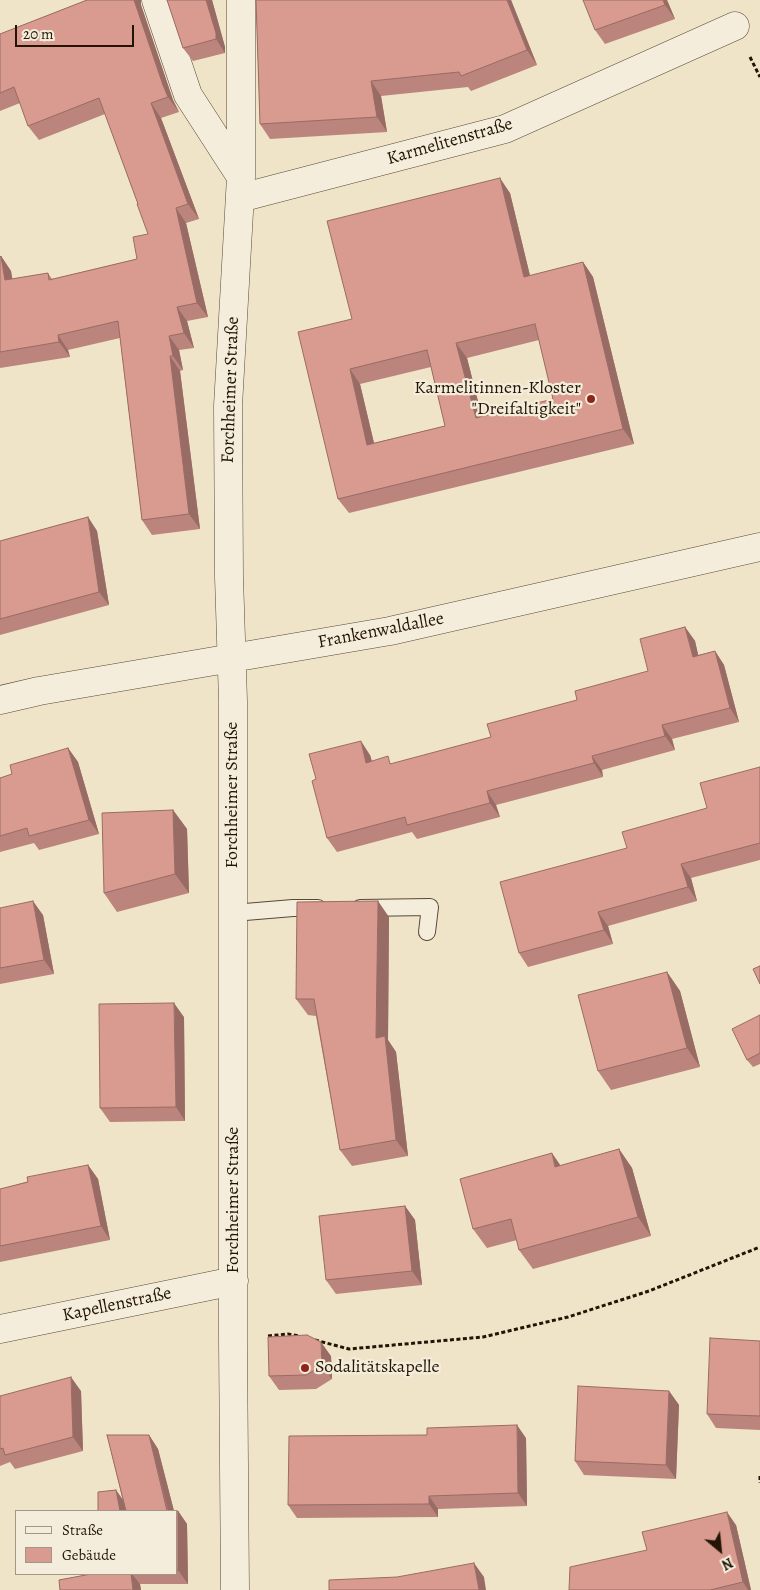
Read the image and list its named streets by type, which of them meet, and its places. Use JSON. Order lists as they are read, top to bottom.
{
  "streets": {
    "street": [
      "Karmelitenstraße",
      "Forchheimer Straße",
      "Frankenwaldallee",
      "Kapellenstraße"
    ]
  },
  "crossings": [
    ["Karmelitenstraße", "Forchheimer Straße"],
    ["Forchheimer Straße", "Frankenwaldallee"],
    ["Forchheimer Straße", "Kapellenstraße"]
  ],
  "places": ["Karmelitinnen-Kloster \"Dreifaltigkeit\"", "Sodalitätskapelle"],
  "legend": ["Straße", "Gebäude"],
  "scale_bar": "20 m",
  "north": "bottom right"
}
